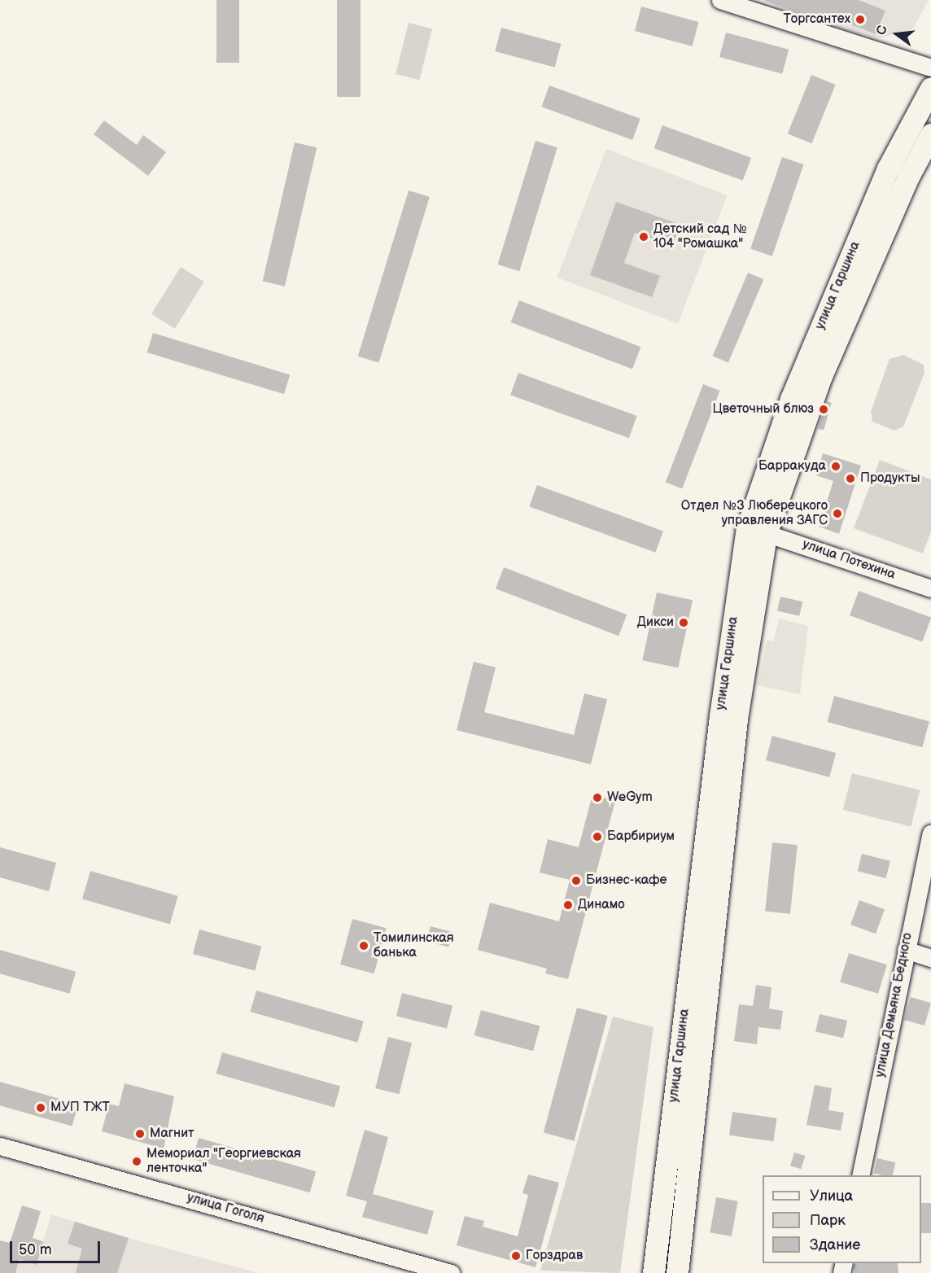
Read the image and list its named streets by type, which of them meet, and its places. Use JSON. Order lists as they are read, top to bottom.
{
  "streets": {
    "main road": ["улица Гаршина"],
    "street": ["улица Потехина", "улица Демьяна Бедного", "улица Гоголя"]
  },
  "crossings": [
    ["улица Гаршина", "улица Потехина"]
  ],
  "places": [
    "Торгсантех",
    "Детский сад № 104 \"Ромашка\"",
    "Цветочный блюз",
    "Барракуда",
    "Продукты",
    "Отдел №3 Люберецкого управления ЗАГС",
    "Дикси",
    "WeGym",
    "Барбириум",
    "Бизнес-кафе",
    "Динамо",
    "Томилинская банька",
    "МУП ТЖТ",
    "Магнит",
    "Мемориал \"Георгиевская ленточка\"",
    "Горздрав"
  ],
  "legend": ["Улица", "Парк", "Здание"],
  "scale_bar": "50 m",
  "north": "left"
}
